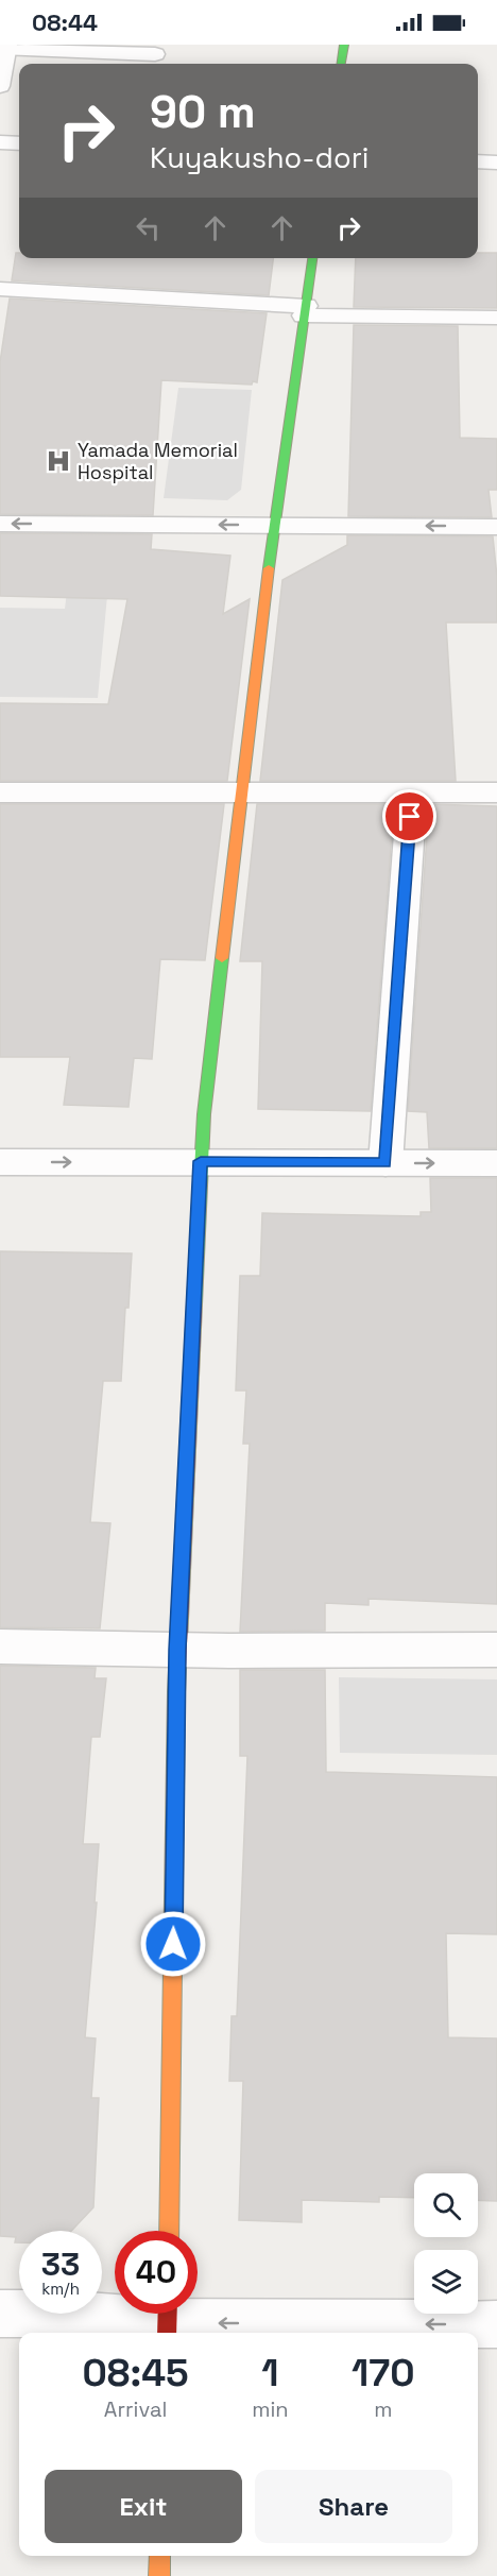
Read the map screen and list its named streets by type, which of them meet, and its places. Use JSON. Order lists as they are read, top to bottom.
{
  "places": {
    "hospital": ["Yamada Memorial Hospital"]
  },
  "page": {
    "status": "08:44",
    "turn": ["90 m", "Kuyakusho-dori"],
    "speed": "33 km/h",
    "limit": "40",
    "eta": [
      "08:45",
      "Arrival",
      "1",
      "min",
      "170",
      "m"
    ],
    "buttons": ["Exit", "Share"]
  }
}
